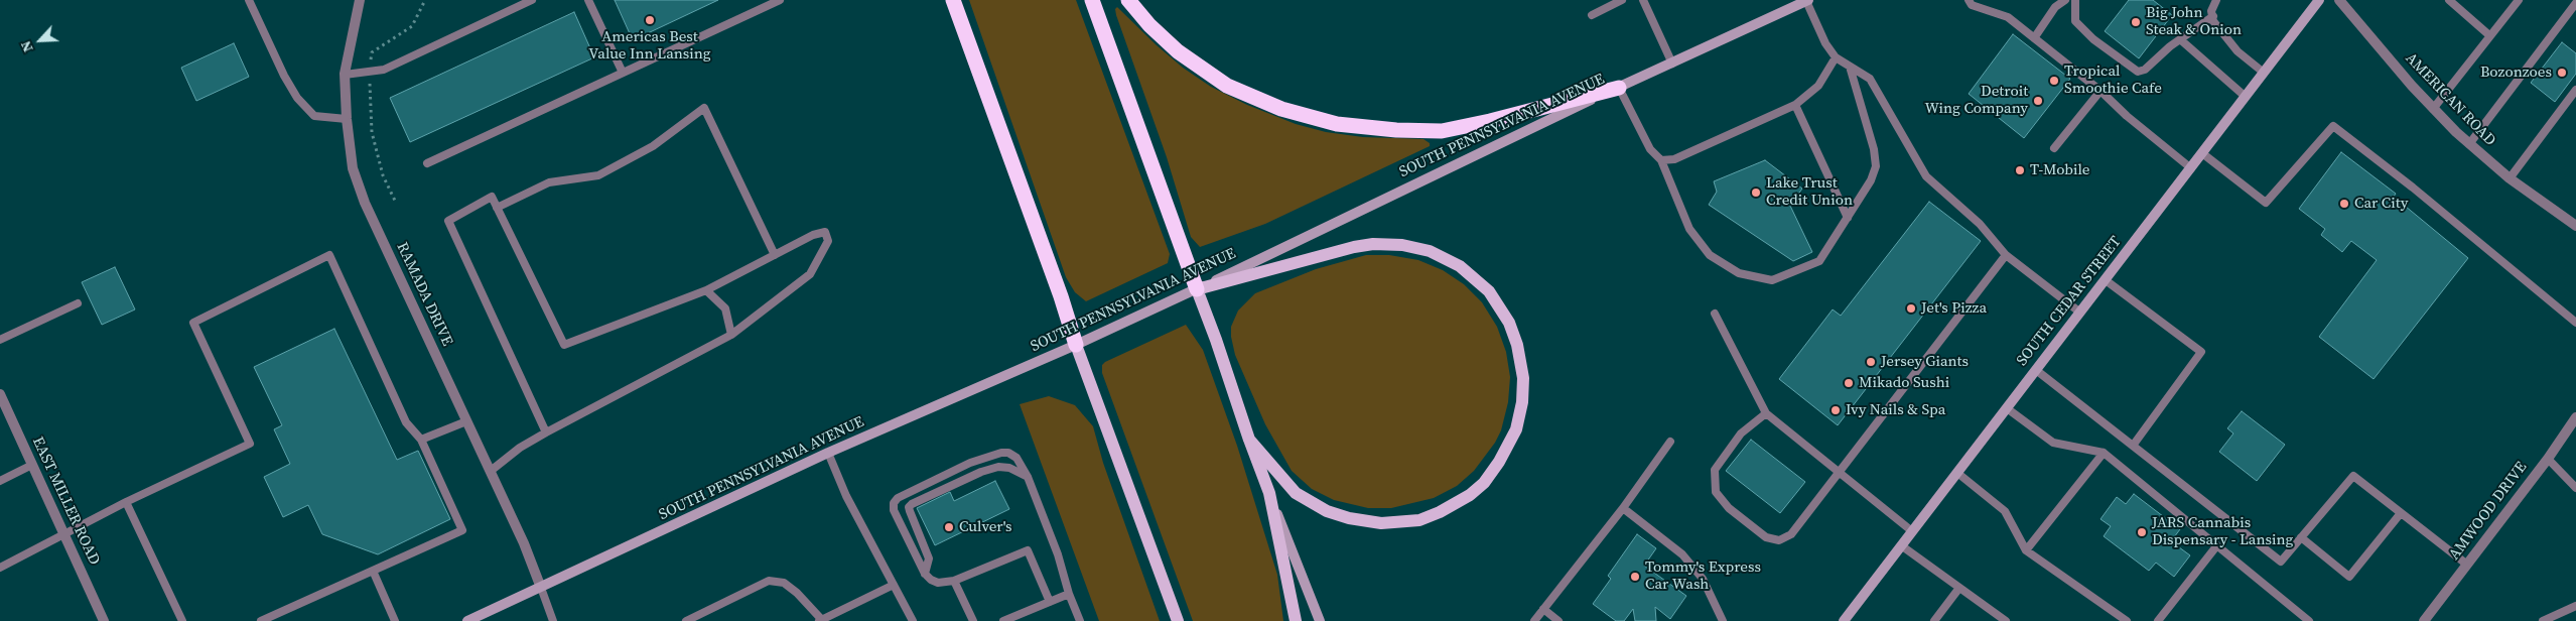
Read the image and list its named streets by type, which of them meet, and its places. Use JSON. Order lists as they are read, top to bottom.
{
  "streets": {
    "main road": ["SOUTH PENNSYLVANIA AVENUE", "SOUTH CEDAR STREET"],
    "street": [
      "AMERICAN ROAD",
      "RAMADA DRIVE",
      "EAST MILLER ROAD",
      "AMWOOD DRIVE"
    ]
  },
  "crossings": [
    ["SOUTH PENNSYLVANIA AVENUE", "RAMADA DRIVE"]
  ],
  "places": [
    "Americas Best Value Inn Lansing",
    "Big John Steak & Onion",
    "Bozonzoes",
    "Tropical Smoothie Cafe",
    "Detroit Wing Company",
    "T-Mobile",
    "Lake Trust Credit Union",
    "Car City",
    "Jet's Pizza",
    "Jersey Giants",
    "Mikado Sushi",
    "Ivy Nails & Spa",
    "Culver's",
    "JARS Cannabis Dispensary - Lansing",
    "Tommy's Express Car Wash"
  ],
  "north": "bottom left"
}
